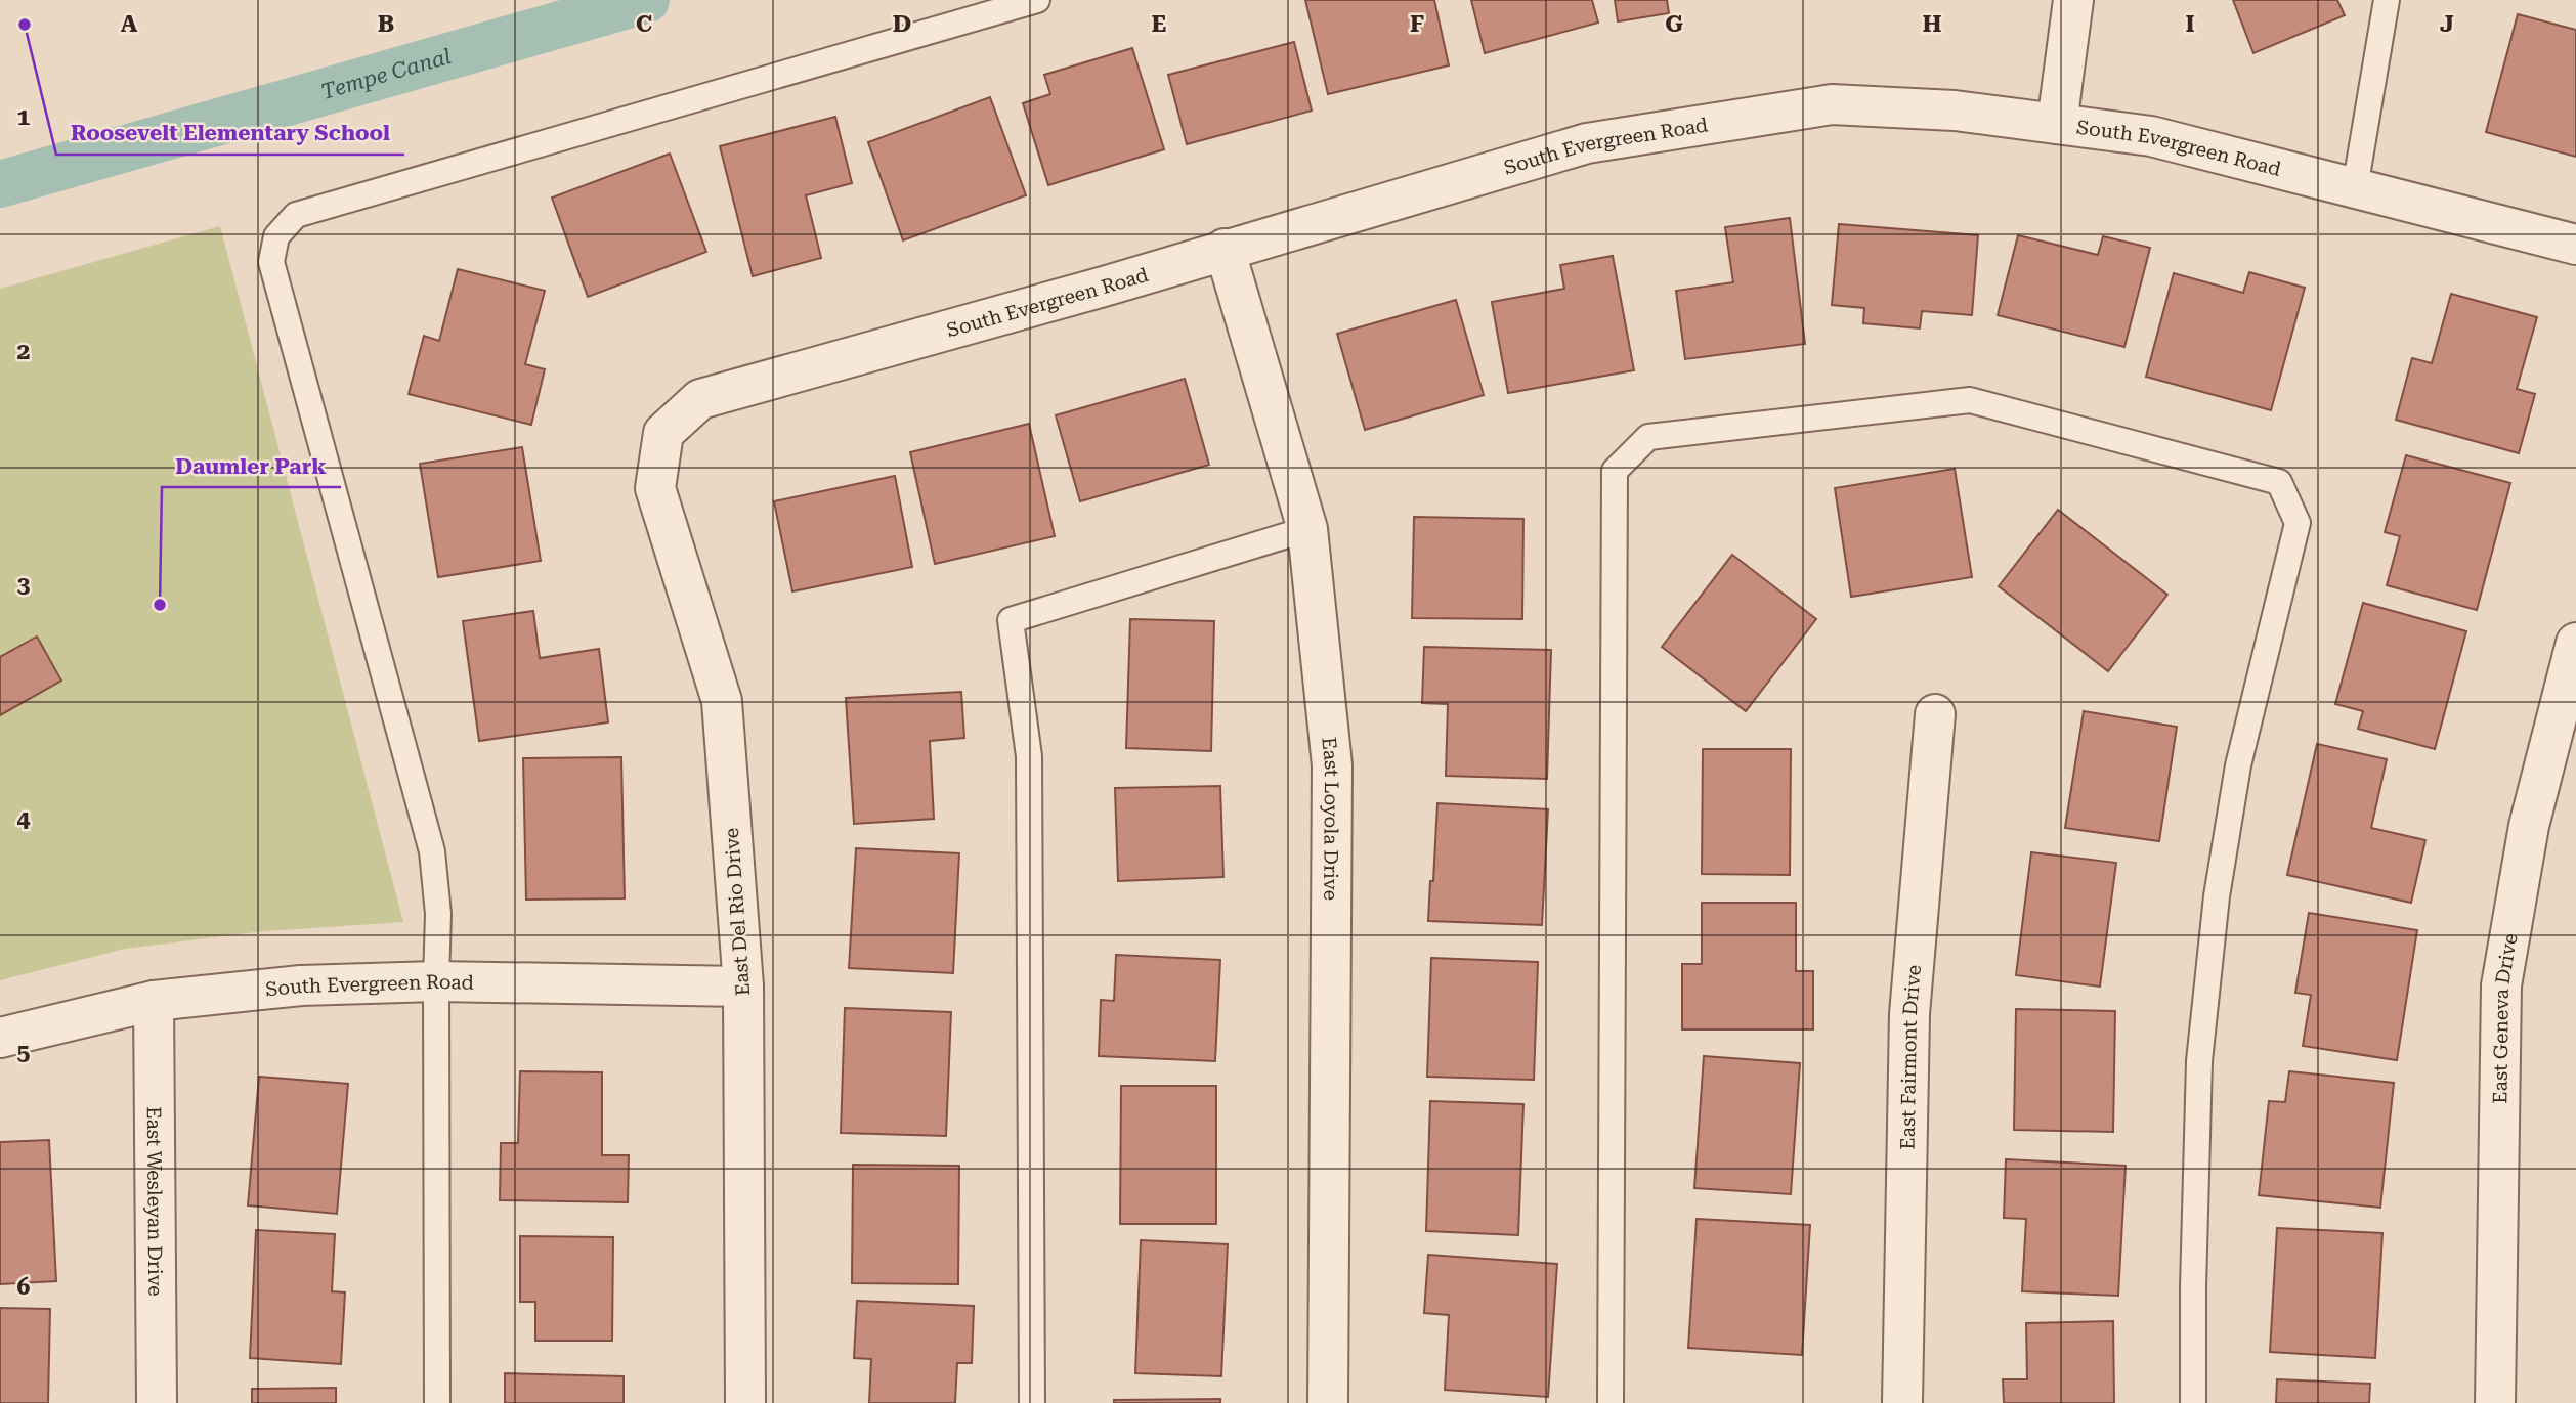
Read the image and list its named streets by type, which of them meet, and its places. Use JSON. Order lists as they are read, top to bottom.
{
  "streets": {
    "street": [
      "South Evergreen Road",
      "East Loyola Drive",
      "East Del Rio Drive",
      "East Geneva Drive",
      "East Fairmont Drive",
      "East Wesleyan Drive"
    ]
  },
  "crossings": [
    ["South Evergreen Road", "East Loyola Drive"],
    ["South Evergreen Road", "East Del Rio Drive"],
    ["South Evergreen Road", "East Wesleyan Drive"]
  ],
  "water": ["Tempe Canal"],
  "places": ["Roosevelt Elementary School", "Daumler Park"],
  "grid": {
    "columns": [
      "A",
      "B",
      "C",
      "D",
      "E",
      "F",
      "G",
      "H",
      "I",
      "J"
    ],
    "rows": [
      "1",
      "2",
      "3",
      "4",
      "5",
      "6"
    ]
  }
}
